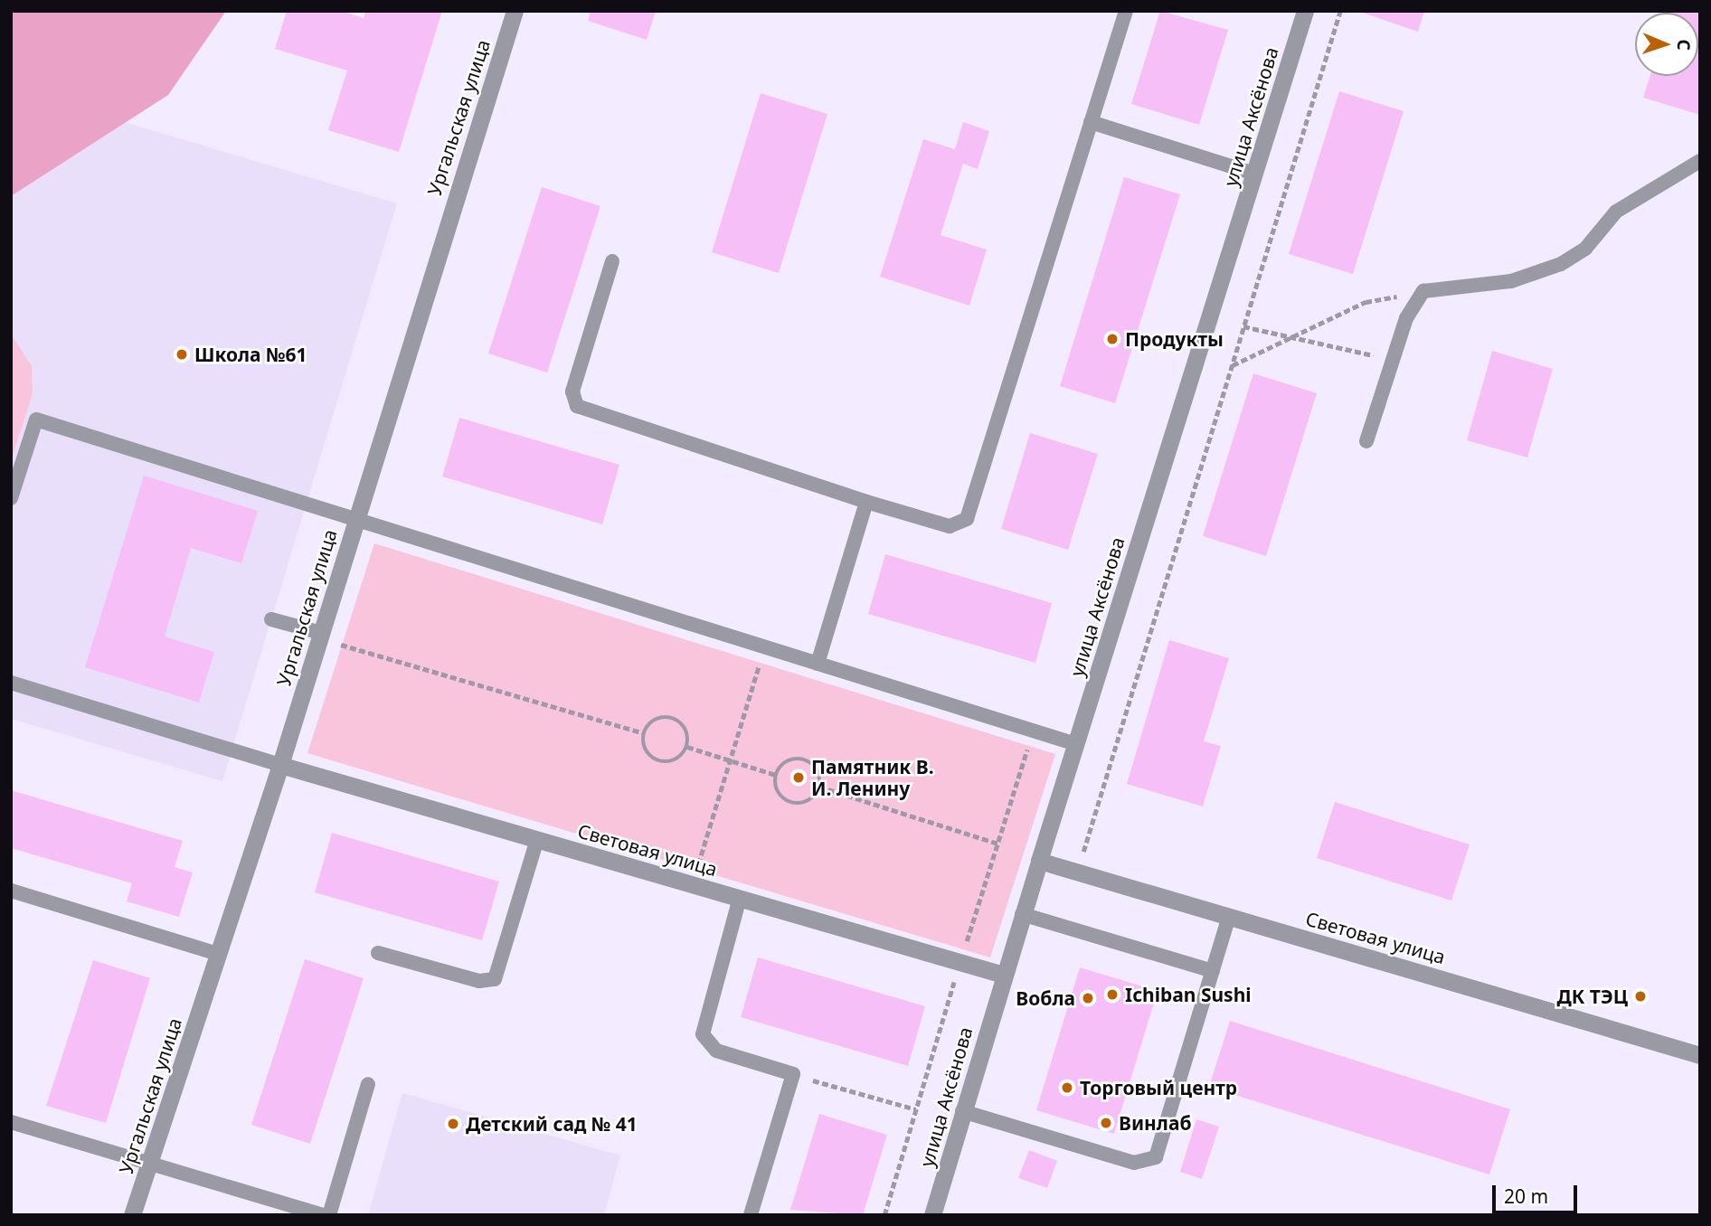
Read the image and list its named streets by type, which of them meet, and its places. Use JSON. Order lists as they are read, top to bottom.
{
  "streets": {
    "street": ["улица Аксёнова", "Ургальская улица", "Световая улица"]
  },
  "crossings": [
    ["улица Аксёнова", "Световая улица"],
    ["Ургальская улица", "Световая улица"]
  ],
  "places": [
    "Продукты",
    "Школа №61",
    "Памятник В. И. Ленину",
    "Ichiban Sushi",
    "ДК ТЭЦ",
    "Вобла",
    "Торговый центр",
    "Винлаб",
    "Детский сад № 41"
  ],
  "scale_bar": "20 m",
  "north": "right"
}
